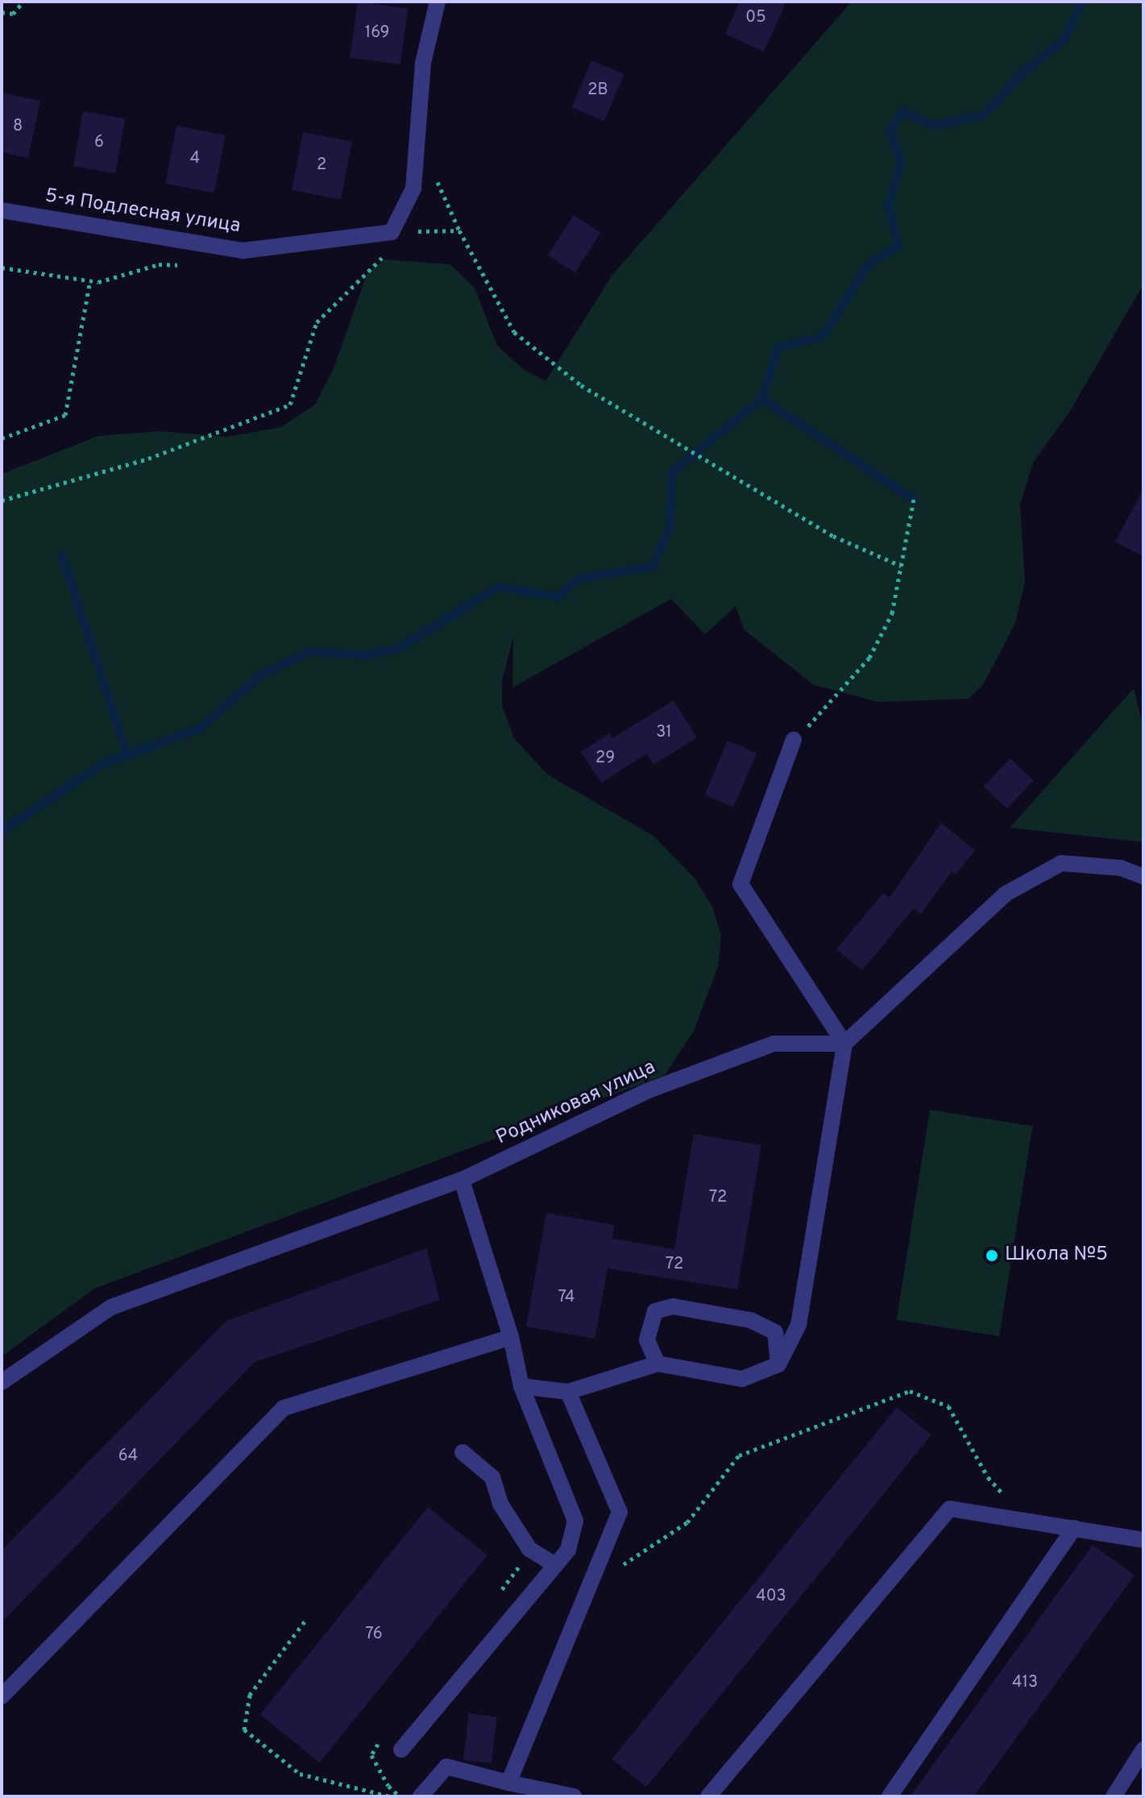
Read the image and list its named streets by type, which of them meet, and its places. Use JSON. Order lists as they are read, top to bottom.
{
  "streets": {
    "street": ["5-я Подлесная улица", "Родниковая улица"]
  },
  "places": ["Школа №5"],
  "house_numbers": [
    "05",
    "169",
    "2В",
    "8",
    "6",
    "4",
    "2",
    "31",
    "29",
    "72",
    "72",
    "74",
    "64",
    "403",
    "76",
    "413"
  ]
}
